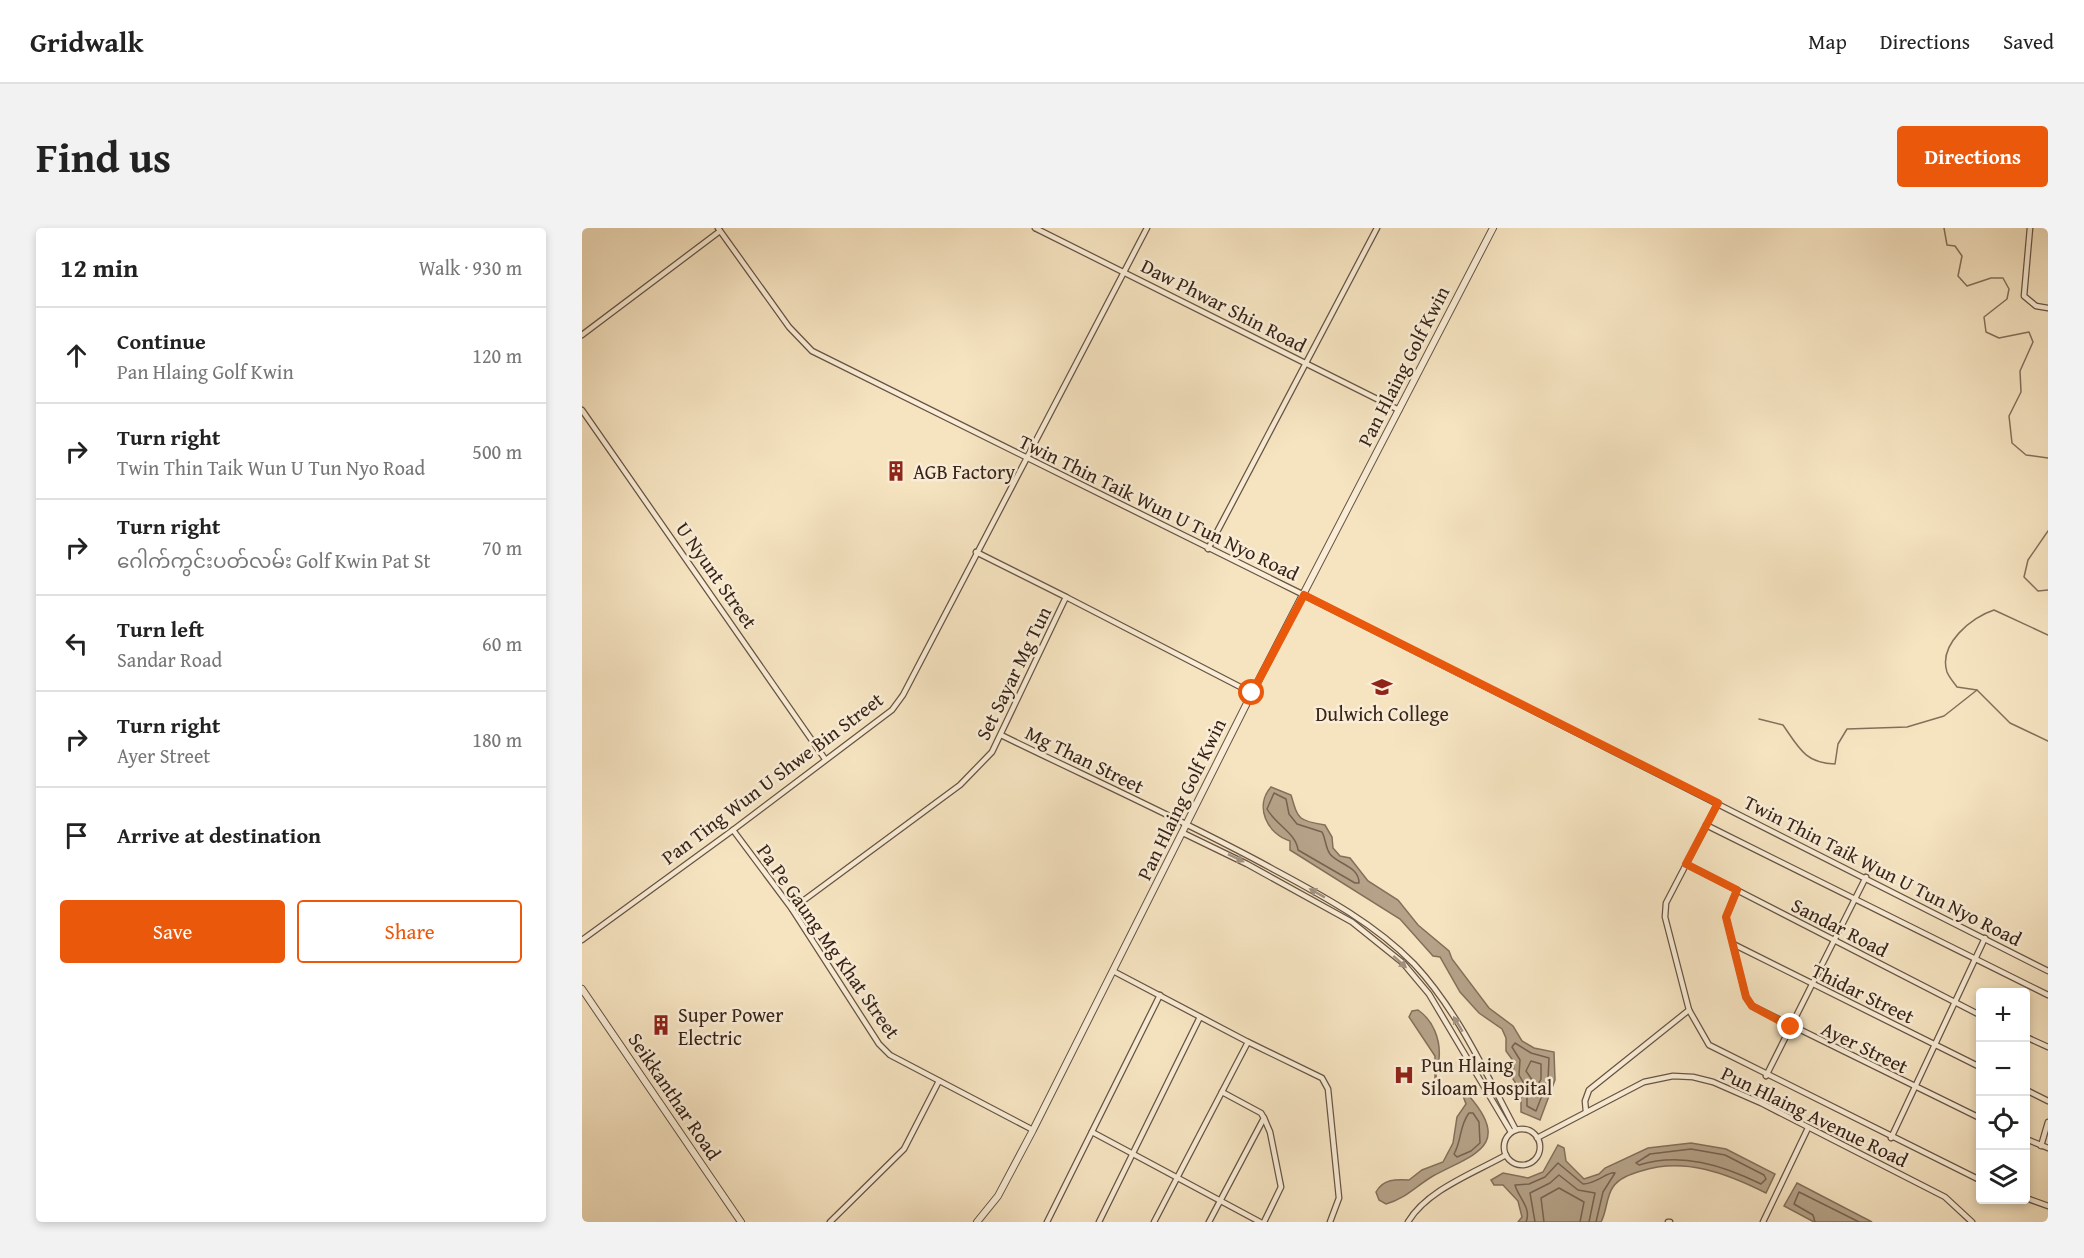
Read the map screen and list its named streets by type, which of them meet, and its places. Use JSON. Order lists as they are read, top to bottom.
{
  "streets": {
    "street": [
      "Daw Phwar Shin Road",
      "Pan Hlaing Golf Kwin",
      "Twin Thin Taik Wun U Tun Nyo Road",
      "U Nyunt Street",
      "Set Sayar Mg Tun",
      "Mg Than Street",
      "Pan Ting Wun U Shwe Bin Street",
      "Sandar Road",
      "Pa Pe Gaung Mg Khat Street",
      "Thidar Street",
      "Ayer Street",
      "Seikkanthar Road",
      "Pun Hlaing Avenue Road"
    ]
  },
  "crossings": [
    ["Daw Phwar Shin Road", "Pan Hlaing Golf Kwin"],
    ["Daw Phwar Shin Road", "Pan Ting Wun U Shwe Bin Street"],
    ["Pan Hlaing Golf Kwin", "Twin Thin Taik Wun U Tun Nyo Road"],
    ["Pan Hlaing Golf Kwin", "Mg Than Street"],
    ["Pan Hlaing Golf Kwin", "Pa Pe Gaung Mg Khat Street"],
    ["Twin Thin Taik Wun U Tun Nyo Road", "Pan Ting Wun U Shwe Bin Street"],
    ["U Nyunt Street", "Pan Ting Wun U Shwe Bin Street"],
    ["Set Sayar Mg Tun", "Mg Than Street"],
    ["Set Sayar Mg Tun", "Pan Ting Wun U Shwe Bin Street"],
    ["Set Sayar Mg Tun", "Pa Pe Gaung Mg Khat Street"],
    ["Pan Ting Wun U Shwe Bin Street", "Pa Pe Gaung Mg Khat Street"],
    ["Sandar Road", "Ayer Street"],
    ["Thidar Street", "Ayer Street"]
  ],
  "places": {
    "building": ["AGB Factory", "Super Power Electric"],
    "school or university": ["Dulwich College"],
    "hospital": ["Pun Hlaing Siloam Hospital"]
  },
  "page": {
    "header": "Gridwalk",
    "nav": ["Map", "Directions", "Saved"],
    "title": "Find us",
    "buttons": [
      "Directions",
      ["Save", "Share"]
    ],
    "heading": ["12 min", "Walk · 930 m"],
    "list": [
      ["Continue", "Pan Hlaing Golf Kwin", "120 m"],
      ["Turn right", "Twin Thin Taik Wun U Tun Nyo Road", "500 m"],
      ["Turn right", "ဂေါက်ကွင်းပတ်လမ်း Golf Kwin Pat St", "70 m"],
      ["Turn left", "Sandar Road", "60 m"],
      ["Turn right", "Ayer Street", "180 m"],
      "Arrive at destination"
    ],
    "map_buttons": ["+", "−"]
  }
}
